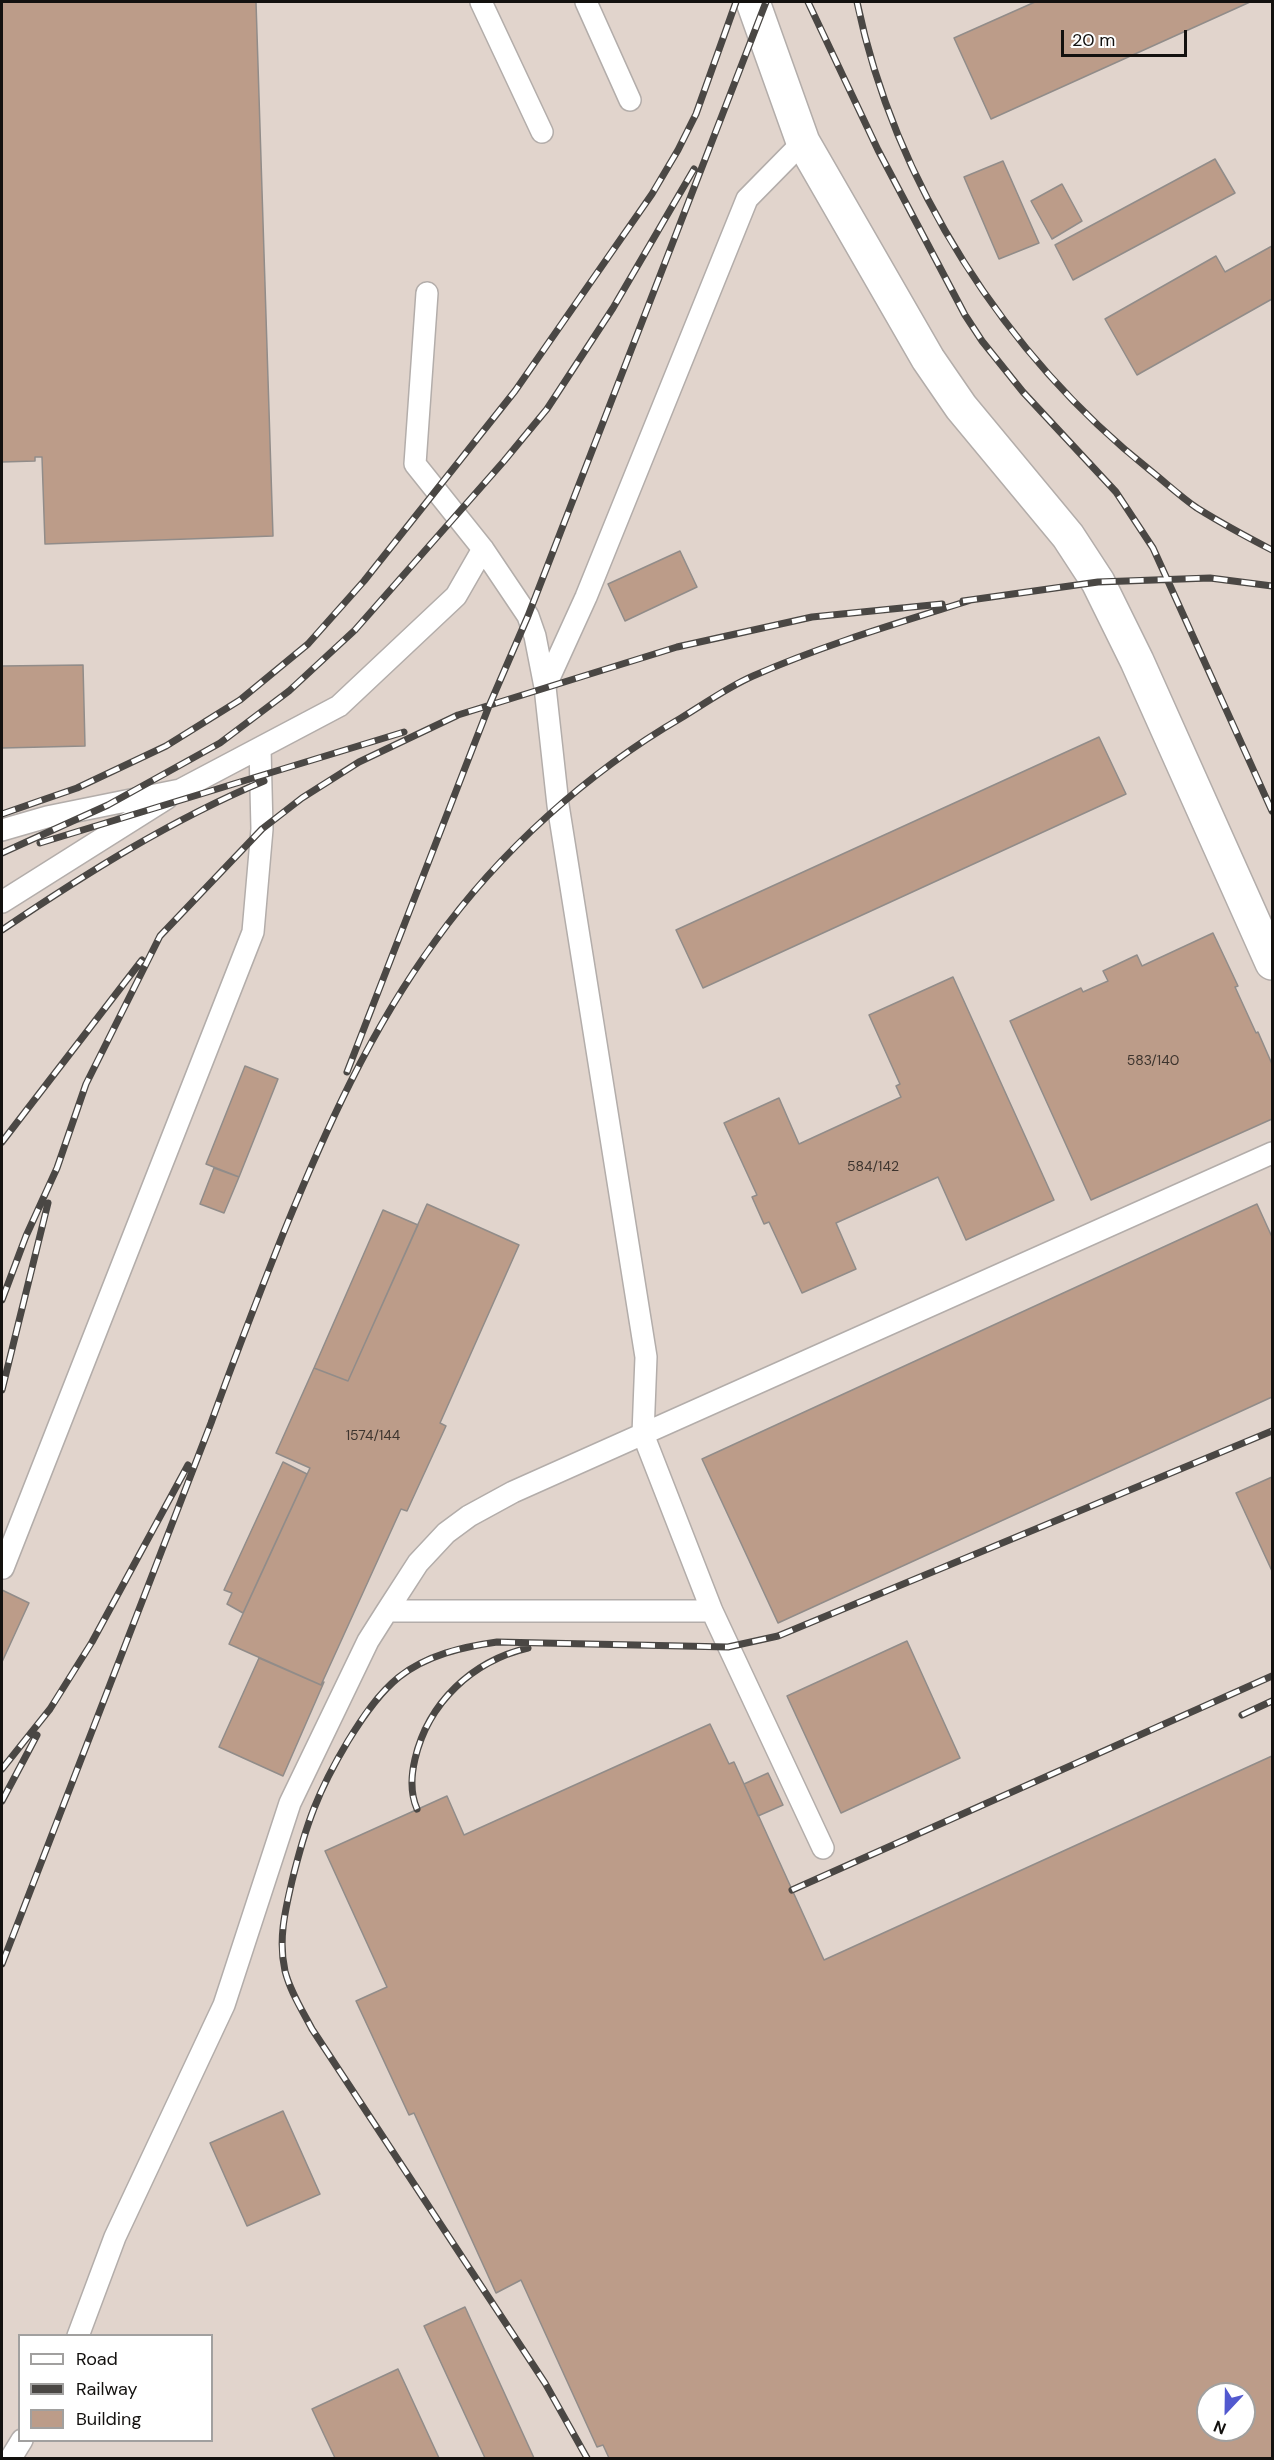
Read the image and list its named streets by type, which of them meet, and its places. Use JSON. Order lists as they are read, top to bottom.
{
  "house_numbers": ["583/140", "584/142", "1574/144"],
  "legend": ["Road", "Railway", "Building"],
  "scale_bar": "20 m",
  "north": "bottom"
}
